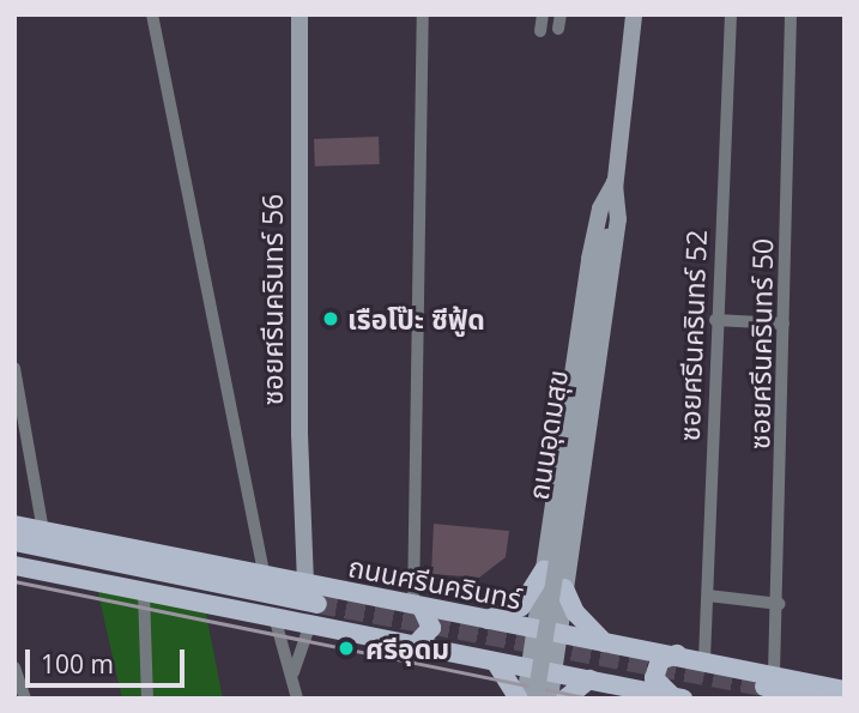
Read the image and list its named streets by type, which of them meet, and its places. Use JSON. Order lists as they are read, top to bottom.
{
  "streets": {
    "main road": ["ซอยศรีนครินทร์ 56", "ถนนอุดมสุข", "ถนนศรีนครินทร์"],
    "street": ["ซอยศรีนครินทร์ 52", "ซอยศรีนครินทร์ 50"]
  },
  "crossings": [
    ["ซอยศรีนครินทร์ 56", "ถนนศรีนครินทร์"],
    ["ซอยศรีนครินทร์ 52", "ถนนศรีนครินทร์"],
    ["ซอยศรีนครินทร์ 50", "ถนนศรีนครินทร์"],
    ["ถนนอุดมสุข", "ถนนศรีนครินทร์"]
  ],
  "places": ["เรือโป๊ะ ซีฟู้ด", "ศรีอุดม"],
  "scale_bar": "100 m"
}
